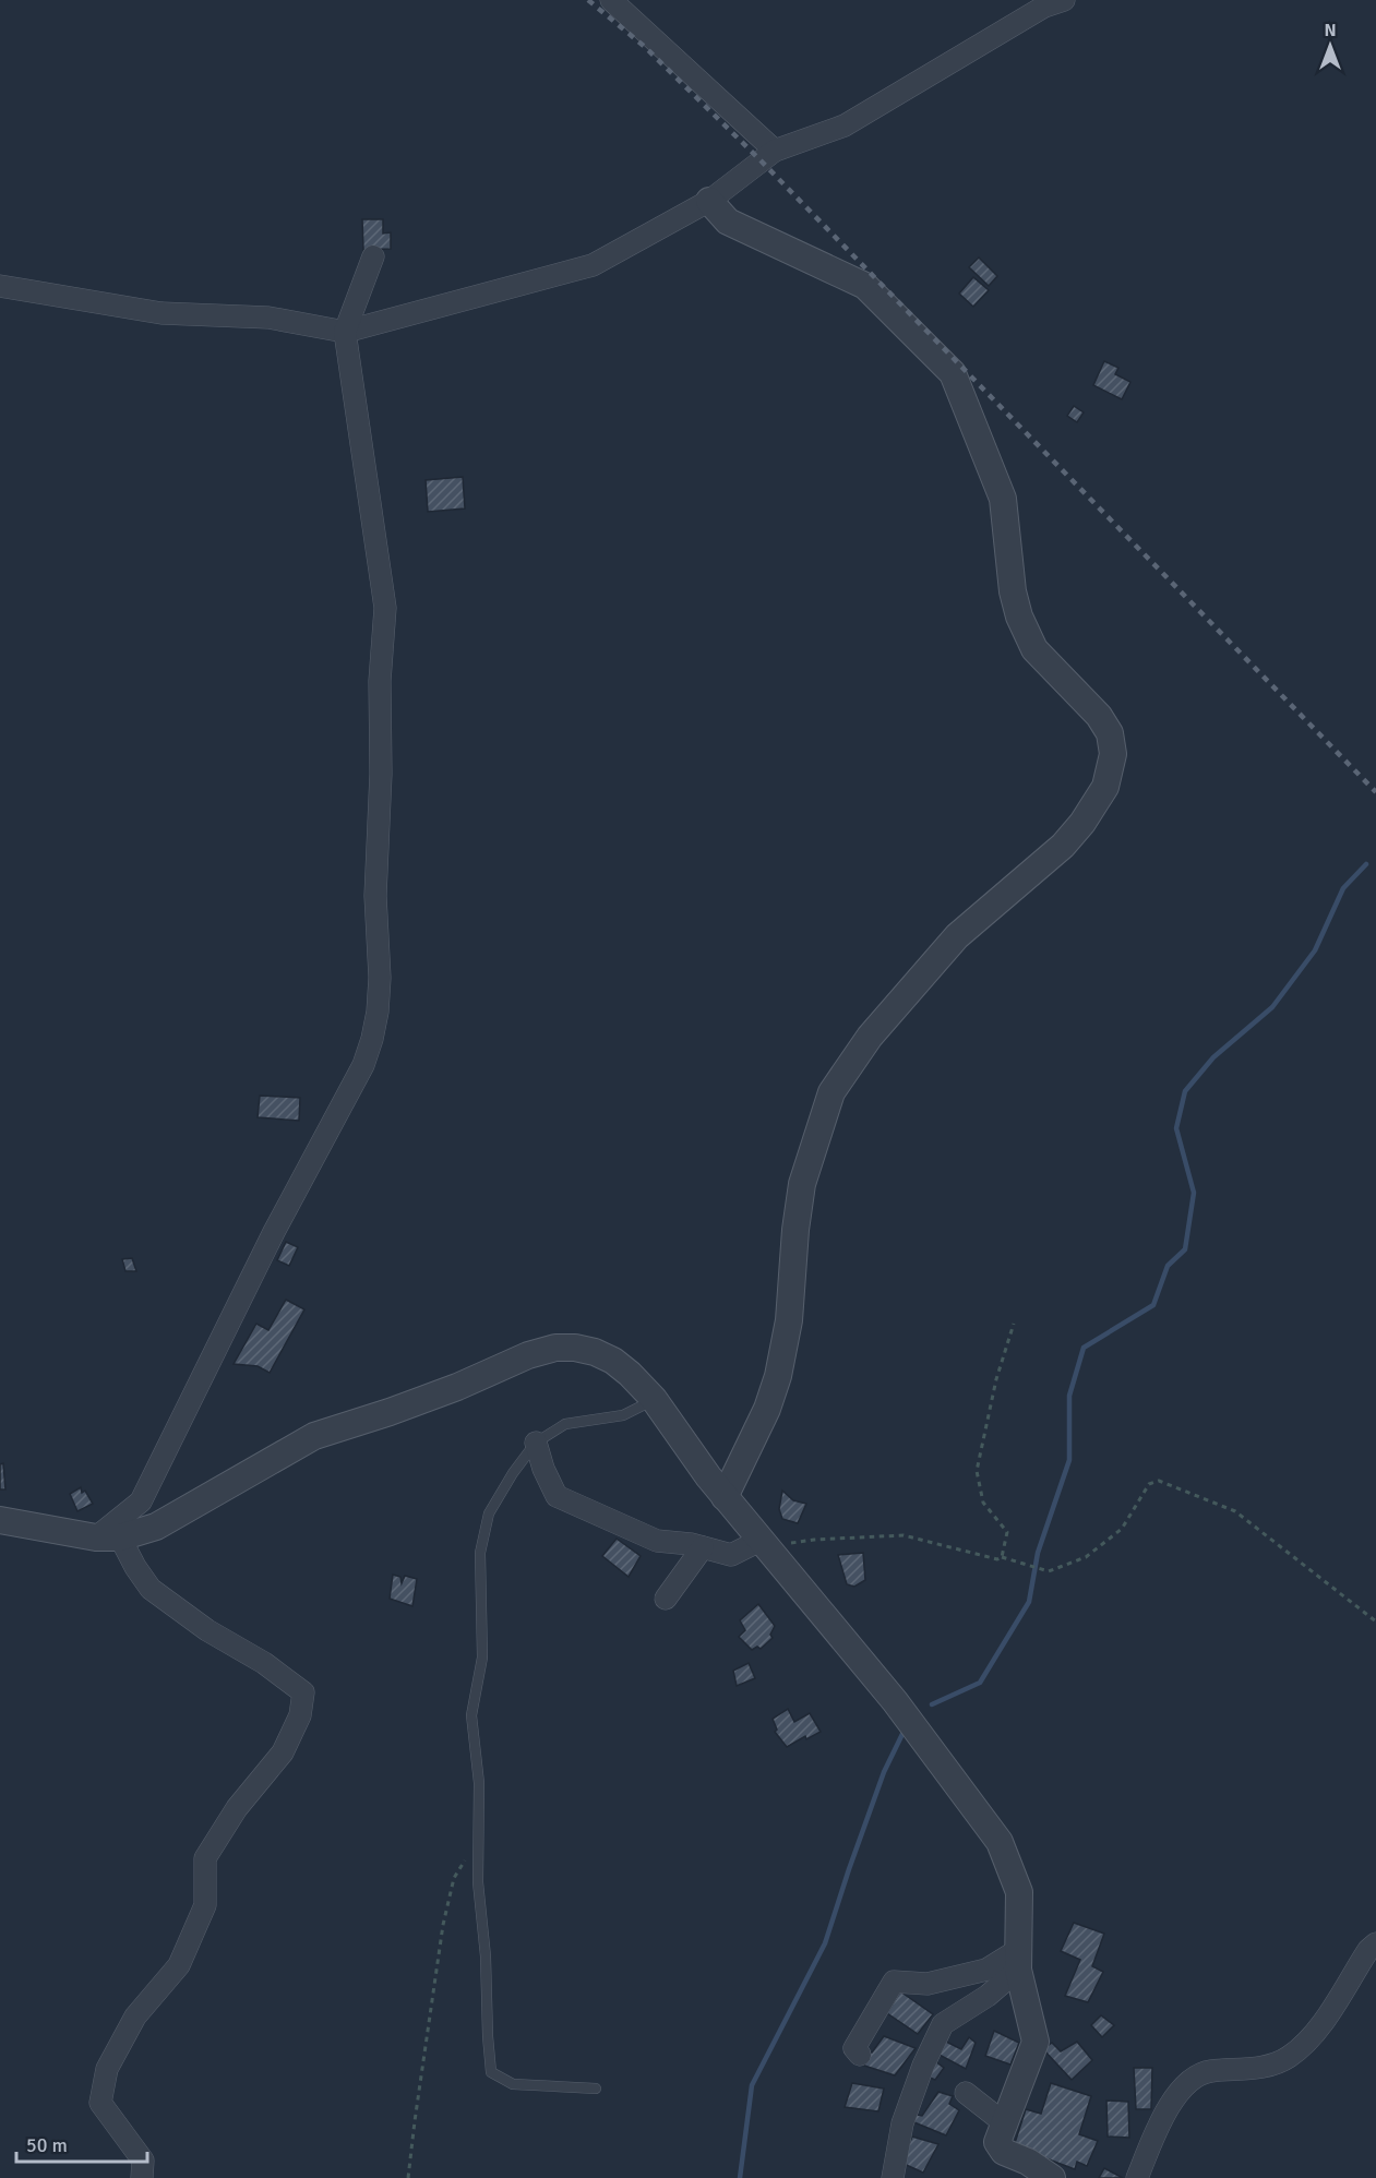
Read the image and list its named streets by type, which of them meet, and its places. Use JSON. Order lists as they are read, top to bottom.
{
  "scale_bar": "50 m",
  "north": "top"
}
